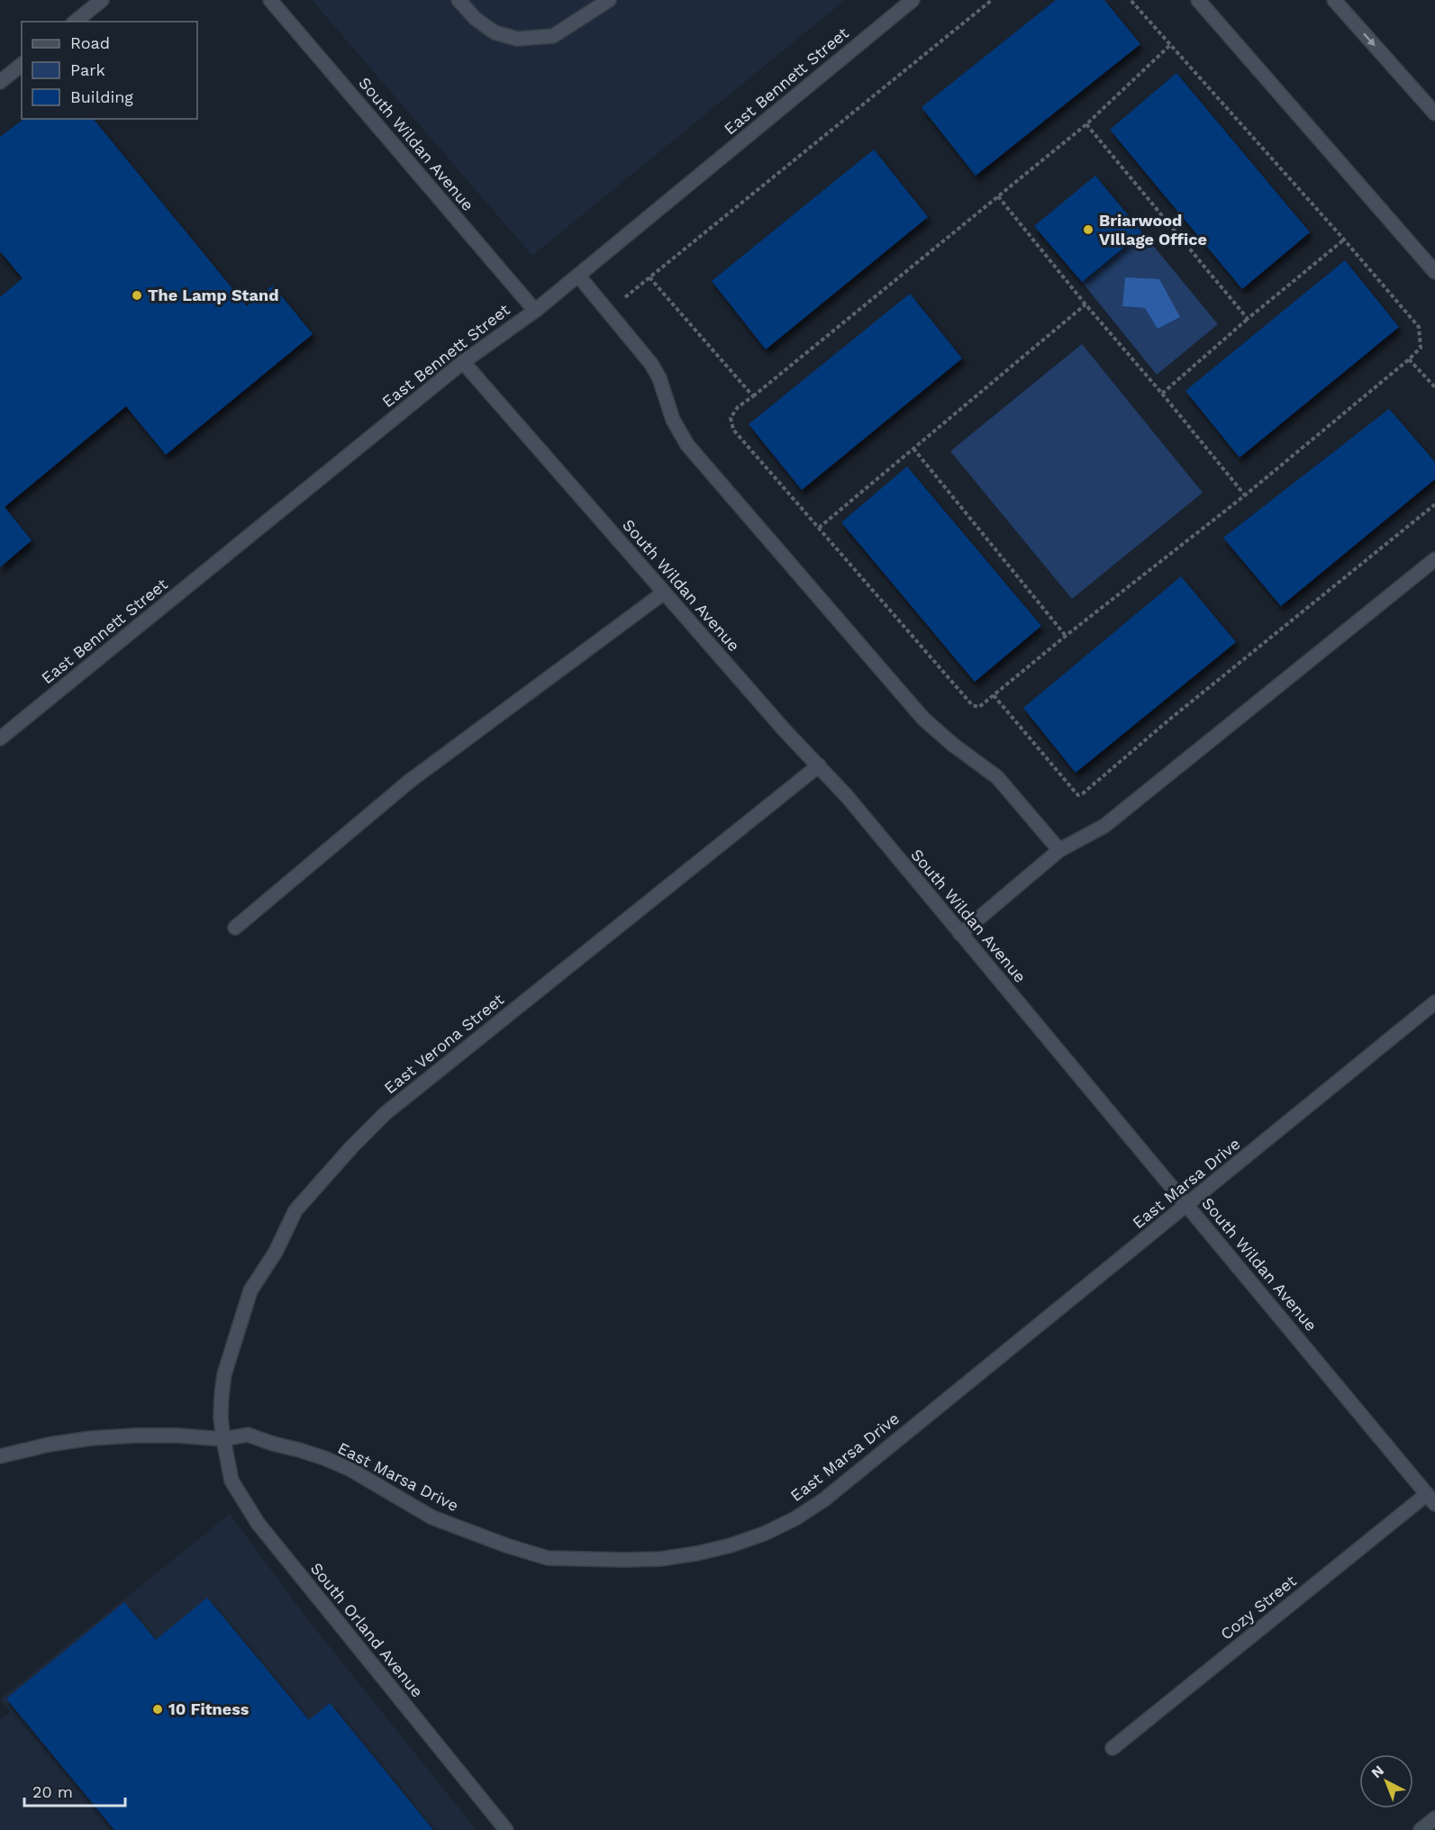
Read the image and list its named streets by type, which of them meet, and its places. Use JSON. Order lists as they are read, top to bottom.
{
  "streets": {
    "street": [
      "East Bennett Street",
      "South Wildan Avenue",
      "East Verona Street",
      "East Marsa Drive",
      "Cozy Street",
      "South Orland Avenue"
    ]
  },
  "crossings": [
    ["East Bennett Street", "South Wildan Avenue"],
    ["South Wildan Avenue", "East Verona Street"],
    ["South Wildan Avenue", "East Marsa Drive"],
    ["South Wildan Avenue", "Cozy Street"],
    ["East Verona Street", "East Marsa Drive"],
    ["East Verona Street", "South Orland Avenue"],
    ["East Marsa Drive", "South Orland Avenue"]
  ],
  "places": ["Briarwood VIllage Office", "The Lamp Stand", "10 Fitness"],
  "legend": ["Road", "Park", "Building"],
  "scale_bar": "20 m",
  "north": "top left"
}
